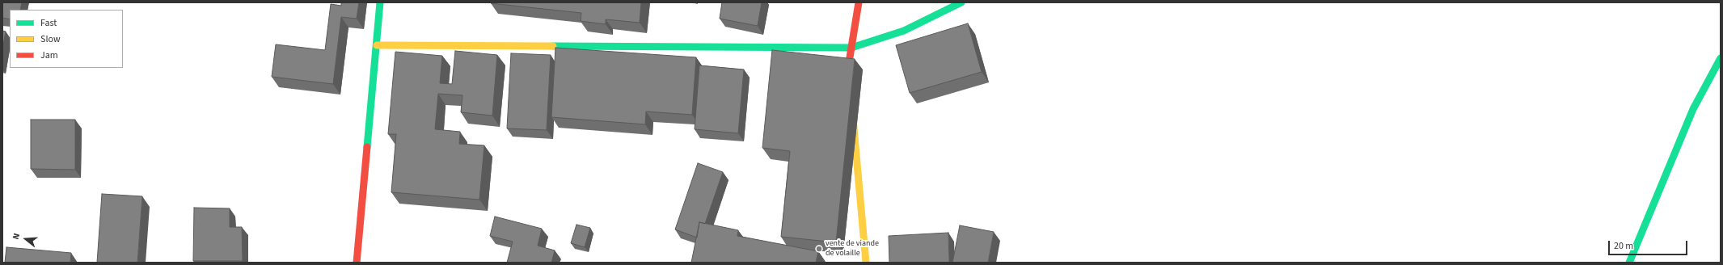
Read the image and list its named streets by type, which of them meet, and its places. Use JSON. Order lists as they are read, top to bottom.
{
  "places": ["vente de viande de volaille"],
  "legend": ["Fast", "Slow", "Jam"],
  "scale_bar": "20 m",
  "north": "left"
}
